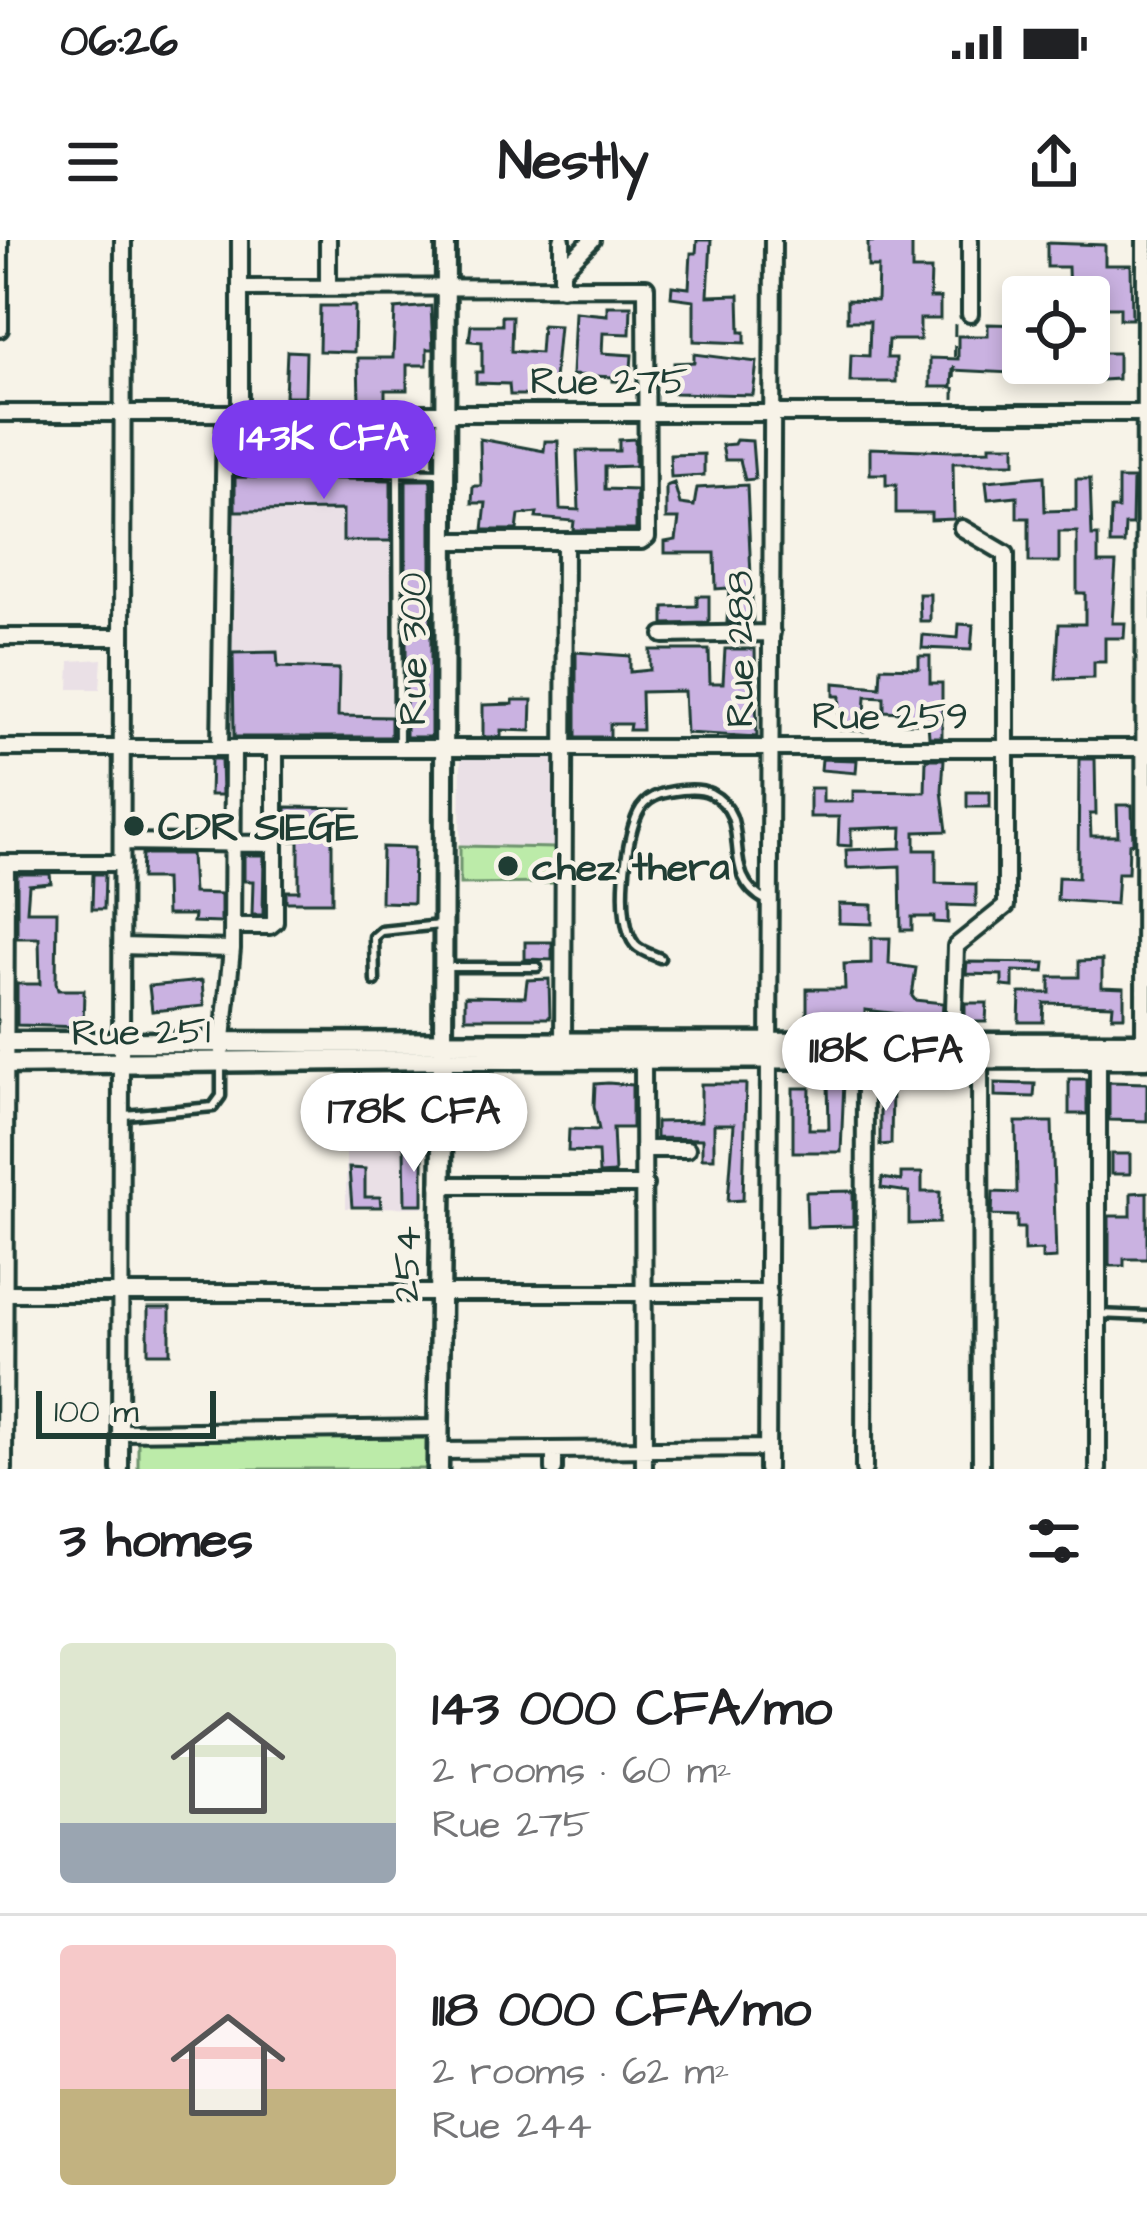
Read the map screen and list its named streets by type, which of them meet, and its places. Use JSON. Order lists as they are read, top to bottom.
{
  "streets": {
    "main road": ["Rue 251", "254"],
    "street": [
      "Rue 275",
      "Rue 300",
      "Rue 288",
      "Rue 259"
    ]
  },
  "crossings": [
    ["Rue 275", "Rue 300"],
    ["Rue 275", "Rue 288"],
    ["Rue 300", "Rue 259"],
    ["Rue 300", "Rue 251"],
    ["Rue 300", "254"],
    ["Rue 288", "Rue 259"],
    ["Rue 288", "Rue 251"],
    ["Rue 251", "254"]
  ],
  "places": ["CDR SIEGE", "chez thera"],
  "scale_bar": "100 m",
  "page": {
    "status": "06:26",
    "header": "Nestly",
    "price": ["143K CFA", "118K CFA", "178K CFA"],
    "scale": "100 m",
    "heading": "3 homes",
    "list": [
      {
        "name": "143 000 CFA/mo",
        "note": "2 rooms · 60 m² · Rue 275"
      },
      {
        "name": "118 000 CFA/mo",
        "note": "2 rooms · 62 m² · Rue 244"
      }
    ]
  }
}
